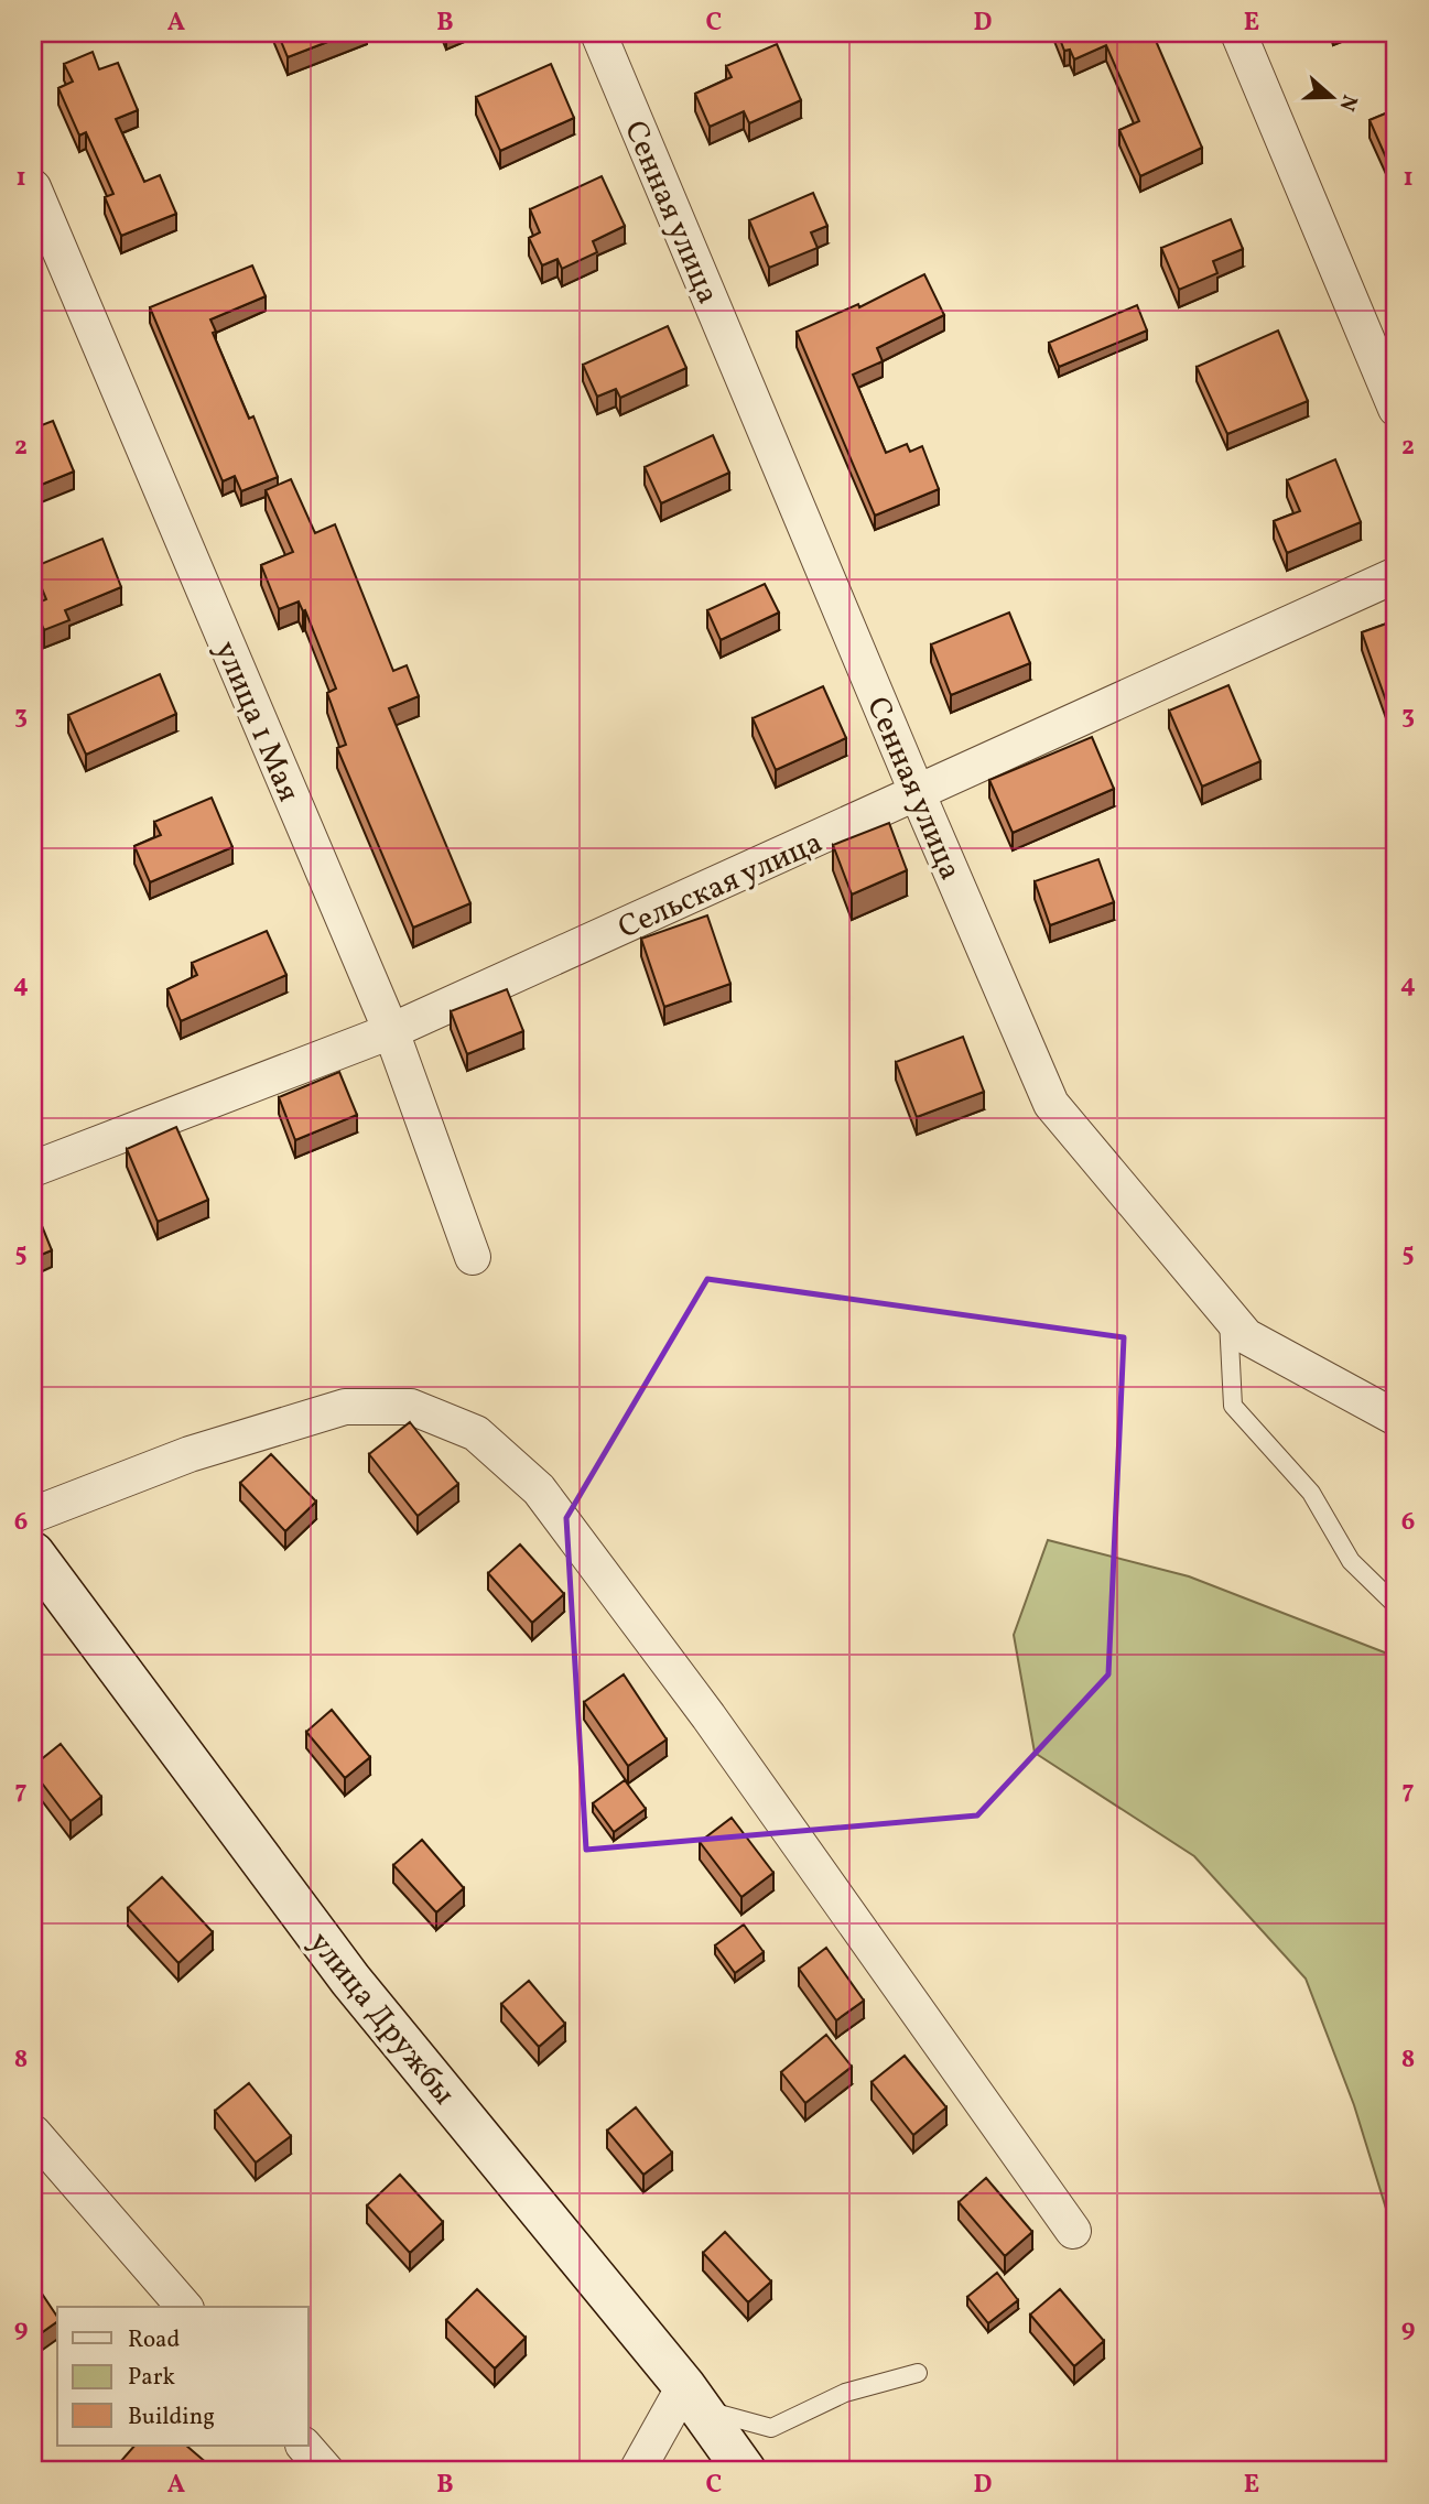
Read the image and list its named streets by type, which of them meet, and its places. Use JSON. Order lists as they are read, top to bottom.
{
  "streets": {
    "street": [
      "Сенная улица",
      "улица 1 Мая",
      "Сельская улица",
      "улица Дружбы"
    ]
  },
  "crossings": [
    ["Сенная улица", "Сельская улица"],
    ["улица 1 Мая", "Сельская улица"]
  ],
  "legend": ["Road", "Park", "Building"],
  "north": "right",
  "grid": {
    "columns": [
      "A",
      "B",
      "C",
      "D",
      "E"
    ],
    "rows": [
      "1",
      "2",
      "3",
      "4",
      "5",
      "6",
      "7",
      "8",
      "9"
    ]
  }
}
